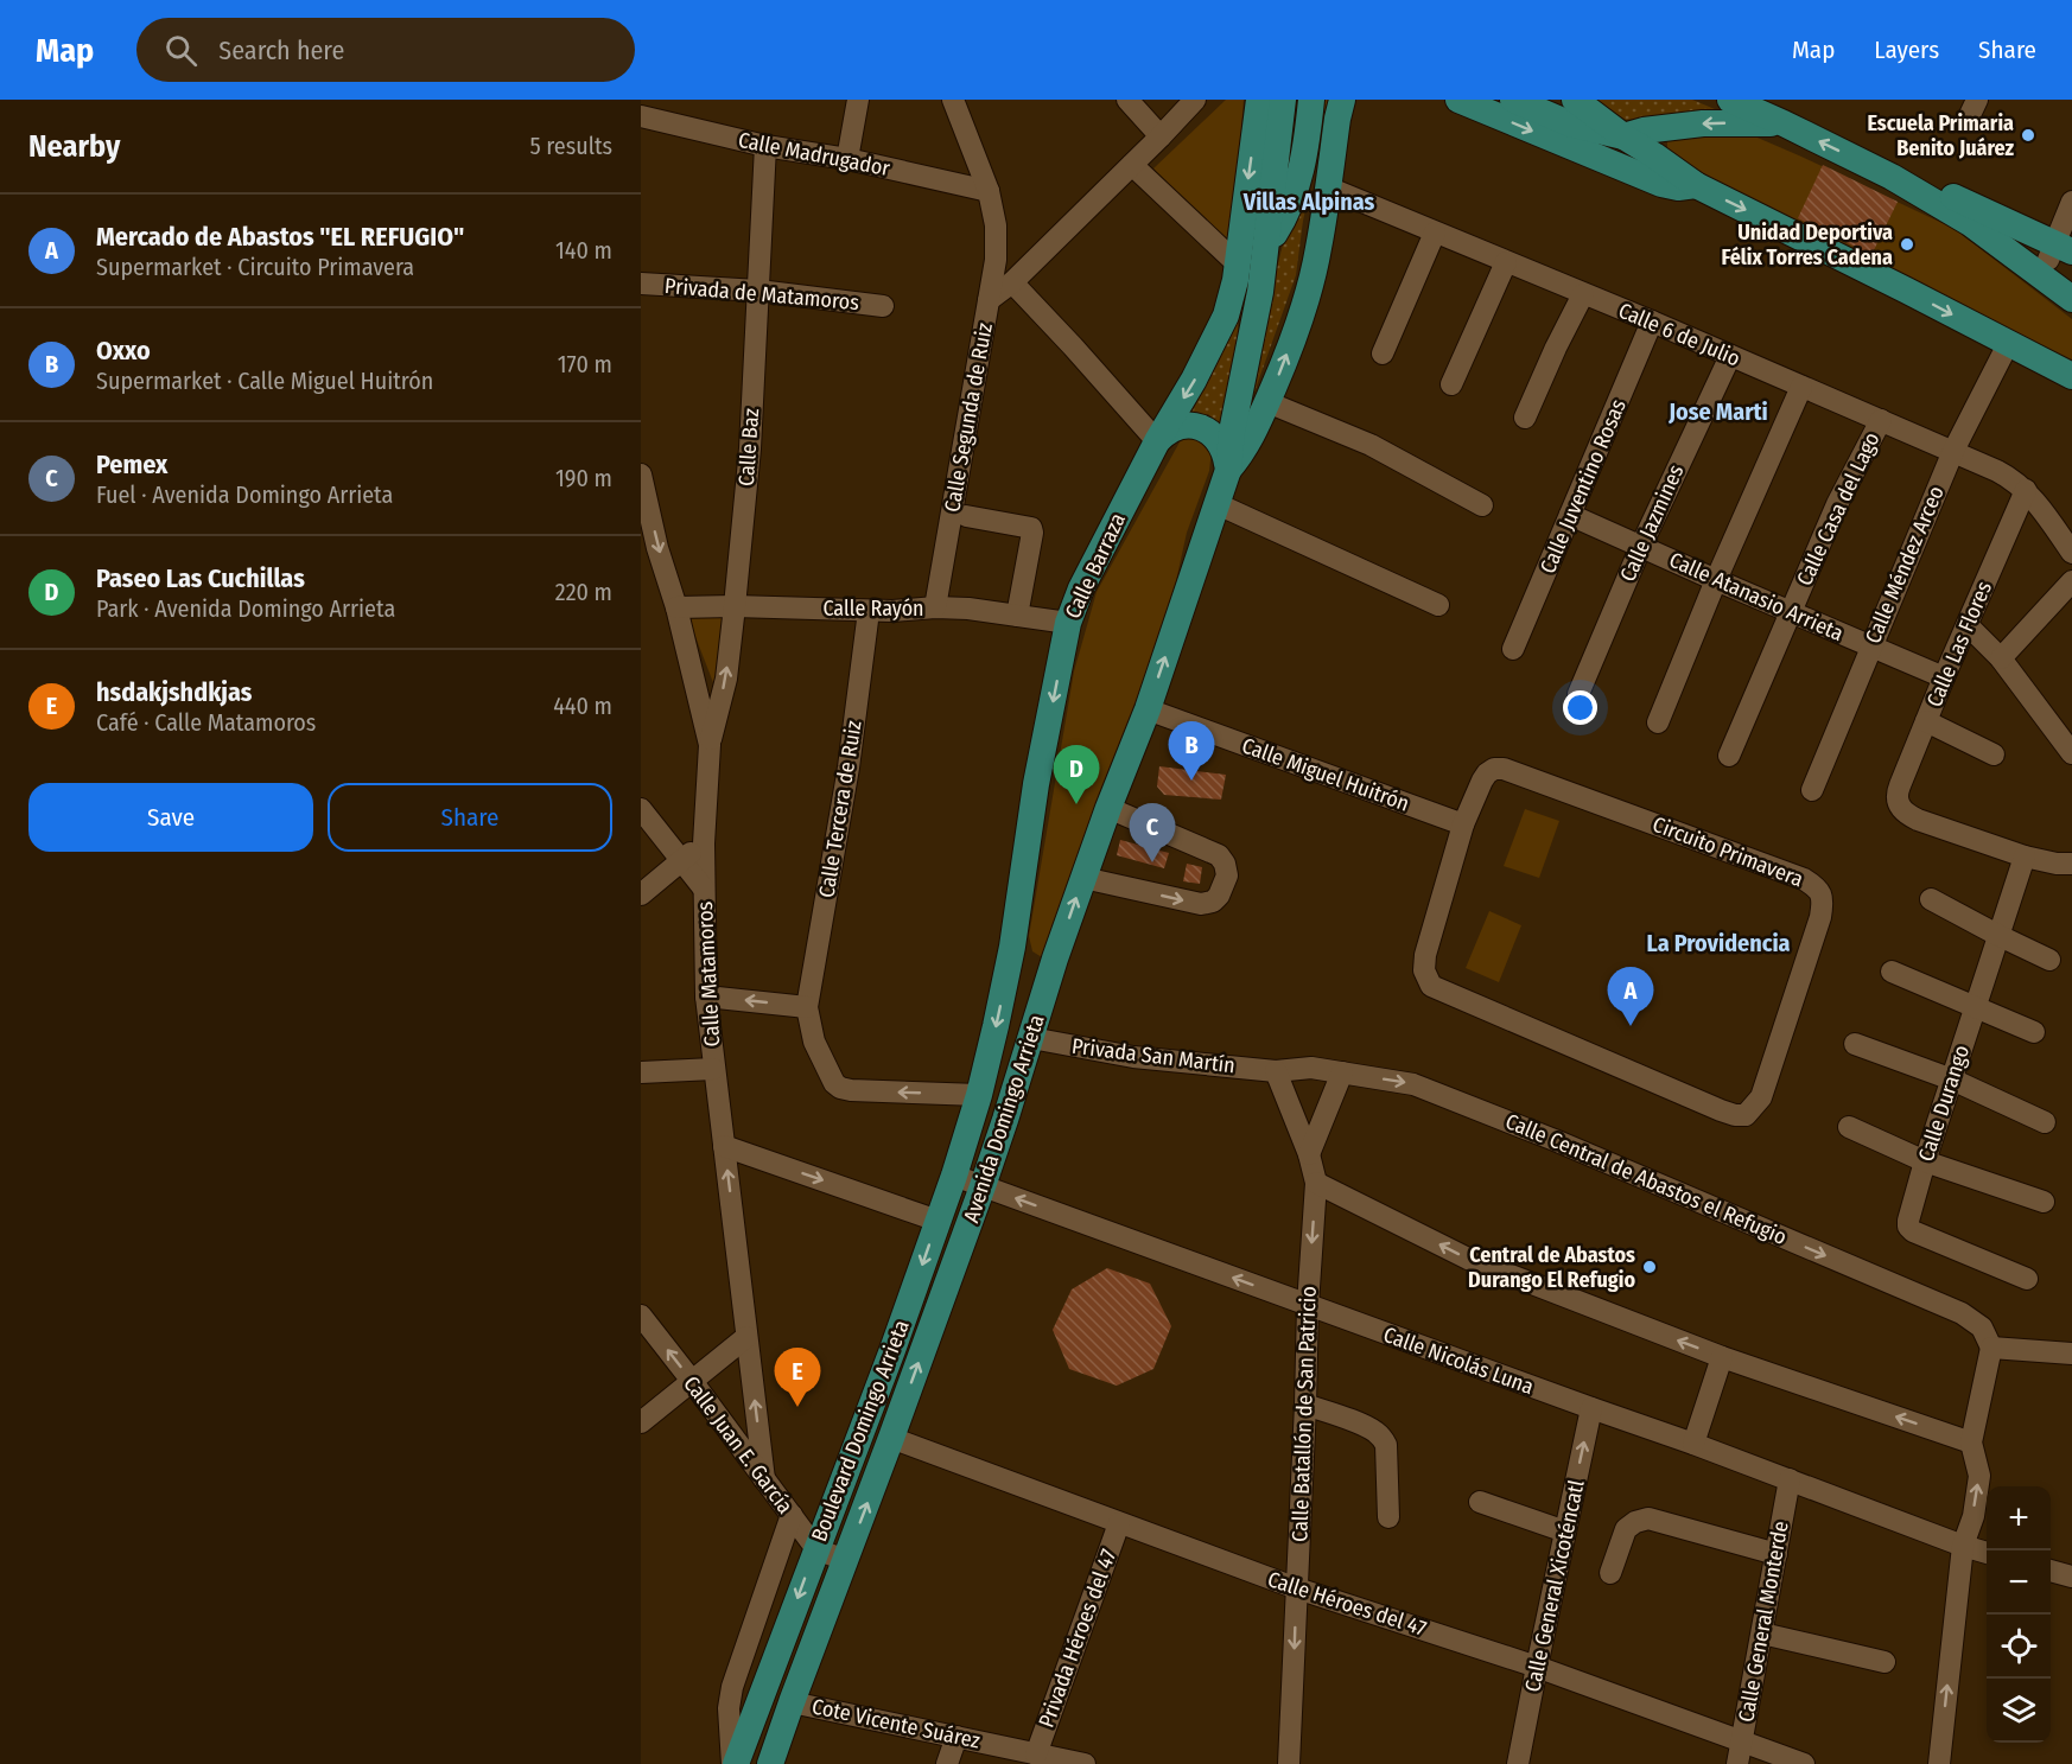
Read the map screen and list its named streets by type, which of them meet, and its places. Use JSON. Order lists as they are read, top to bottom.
{
  "streets": {
    "main road": ["Calle Barraza", "Avenida Domingo Arrieta", "Boulevard Domingo Arrieta"],
    "street": [
      "Calle Madrugador",
      "Privada de Matamoros",
      "Calle 6 de Julio",
      "Calle Segunda de Ruiz",
      "Calle Baz",
      "Calle Juventino Rosas",
      "Calle Casa del Lago",
      "Calle Jazmines",
      "Calle Méndez Arceo",
      "Calle Atanasio Arrieta",
      "Calle Rayón",
      "Calle Las Flores",
      "Calle Miguel Huitrón",
      "Calle Tercera de Ruiz",
      "Circuito Primavera",
      "Calle Matamoros",
      "Privada San Martín",
      "Calle Durango",
      "Calle Central de Abastos el Refugio",
      "Calle Nicolás Luna",
      "Calle Batallón de San Patricio",
      "Calle Juan E. García",
      "Calle General Xicoténcatl",
      "Calle Héroes del 47",
      "Calle General Monterde",
      "Privada Héroes del 47",
      "Cote Vicente Suárez"
    ]
  },
  "crossings": [
    ["Calle Madrugador", "Calle Baz"],
    ["Privada de Matamoros", "Calle Baz"],
    ["Calle 6 de Julio", "Calle Juventino Rosas"],
    ["Calle 6 de Julio", "Calle Casa del Lago"],
    ["Calle 6 de Julio", "Calle Jazmines"],
    ["Calle 6 de Julio", "Calle Méndez Arceo"],
    ["Calle 6 de Julio", "Calle Las Flores"],
    ["Calle Segunda de Ruiz", "Calle Rayón"],
    ["Calle Baz", "Calle Rayón"],
    ["Calle Baz", "Calle Matamoros"],
    ["Calle Juventino Rosas", "Calle Atanasio Arrieta"],
    ["Calle Casa del Lago", "Calle Atanasio Arrieta"],
    ["Calle Jazmines", "Calle Atanasio Arrieta"],
    ["Calle Méndez Arceo", "Calle Atanasio Arrieta"],
    ["Calle Barraza", "Calle Rayón"],
    ["Calle Barraza", "Boulevard Domingo Arrieta"],
    ["Calle Atanasio Arrieta", "Calle Las Flores"],
    ["Calle Rayón", "Calle Tercera de Ruiz"],
    ["Calle Rayón", "Calle Matamoros"],
    ["Calle Las Flores", "Calle Durango"],
    ["Calle Miguel Huitrón", "Circuito Primavera"],
    ["Calle Miguel Huitrón", "Avenida Domingo Arrieta"],
    ["Calle Matamoros", "Calle Juan E. García"],
    ["Privada San Martín", "Avenida Domingo Arrieta"],
    ["Privada San Martín", "Calle Central de Abastos el Refugio"],
    ["Privada San Martín", "Calle Batallón de San Patricio"],
    ["Avenida Domingo Arrieta", "Calle Nicolás Luna"],
    ["Avenida Domingo Arrieta", "Calle Héroes del 47"],
    ["Avenida Domingo Arrieta", "Cote Vicente Suárez"],
    ["Calle Central de Abastos el Refugio", "Calle Batallón de San Patricio"],
    ["Calle Nicolás Luna", "Calle Batallón de San Patricio"],
    ["Calle Nicolás Luna", "Boulevard Domingo Arrieta"],
    ["Calle Nicolás Luna", "Calle General Xicoténcatl"],
    ["Calle Nicolás Luna", "Calle General Monterde"],
    ["Calle Batallón de San Patricio", "Calle Héroes del 47"],
    ["Boulevard Domingo Arrieta", "Calle Juan E. García"],
    ["Calle General Xicoténcatl", "Calle Héroes del 47"],
    ["Calle Héroes del 47", "Calle General Monterde"],
    ["Calle Héroes del 47", "Privada Héroes del 47"],
    ["Privada Héroes del 47", "Cote Vicente Suárez"]
  ],
  "one_way": ["Avenida Domingo Arrieta", "Calle Batallón de San Patricio", "Boulevard Domingo Arrieta"],
  "districts": ["Villas Alpinas", "Jose Marti", "La Providencia"],
  "places": ["Escuela Primaria Benito Juárez", "Unidad Deportiva Félix Torres Cadena", "Central de Abastos Durango El Refugio"],
  "page": {
    "header": "Map",
    "search": "Search here",
    "nav": ["Map", "Layers", "Share"],
    "heading": ["Nearby", "5 results"],
    "list": [
      {
        "mark": "A",
        "name": "Mercado de Abastos \"EL REFUGIO\"",
        "note": "Supermarket · Circuito Primavera",
        "value": "140 m"
      },
      {
        "mark": "B",
        "name": "Oxxo",
        "note": "Supermarket · Calle Miguel Huitrón",
        "value": "170 m"
      },
      {
        "mark": "C",
        "name": "Pemex",
        "note": "Fuel · Avenida Domingo Arrieta",
        "value": "190 m"
      },
      {
        "mark": "D",
        "name": "Paseo Las Cuchillas",
        "note": "Park · Avenida Domingo Arrieta",
        "value": "220 m"
      },
      {
        "mark": "E",
        "name": "hsdakjshdkjas",
        "note": "Café · Calle Matamoros",
        "value": "440 m"
      }
    ],
    "pins": [
      "B",
      "D",
      "C",
      "A",
      "E"
    ],
    "buttons": ["Save", "Share"],
    "map_buttons": ["+", "−"]
  }
}
